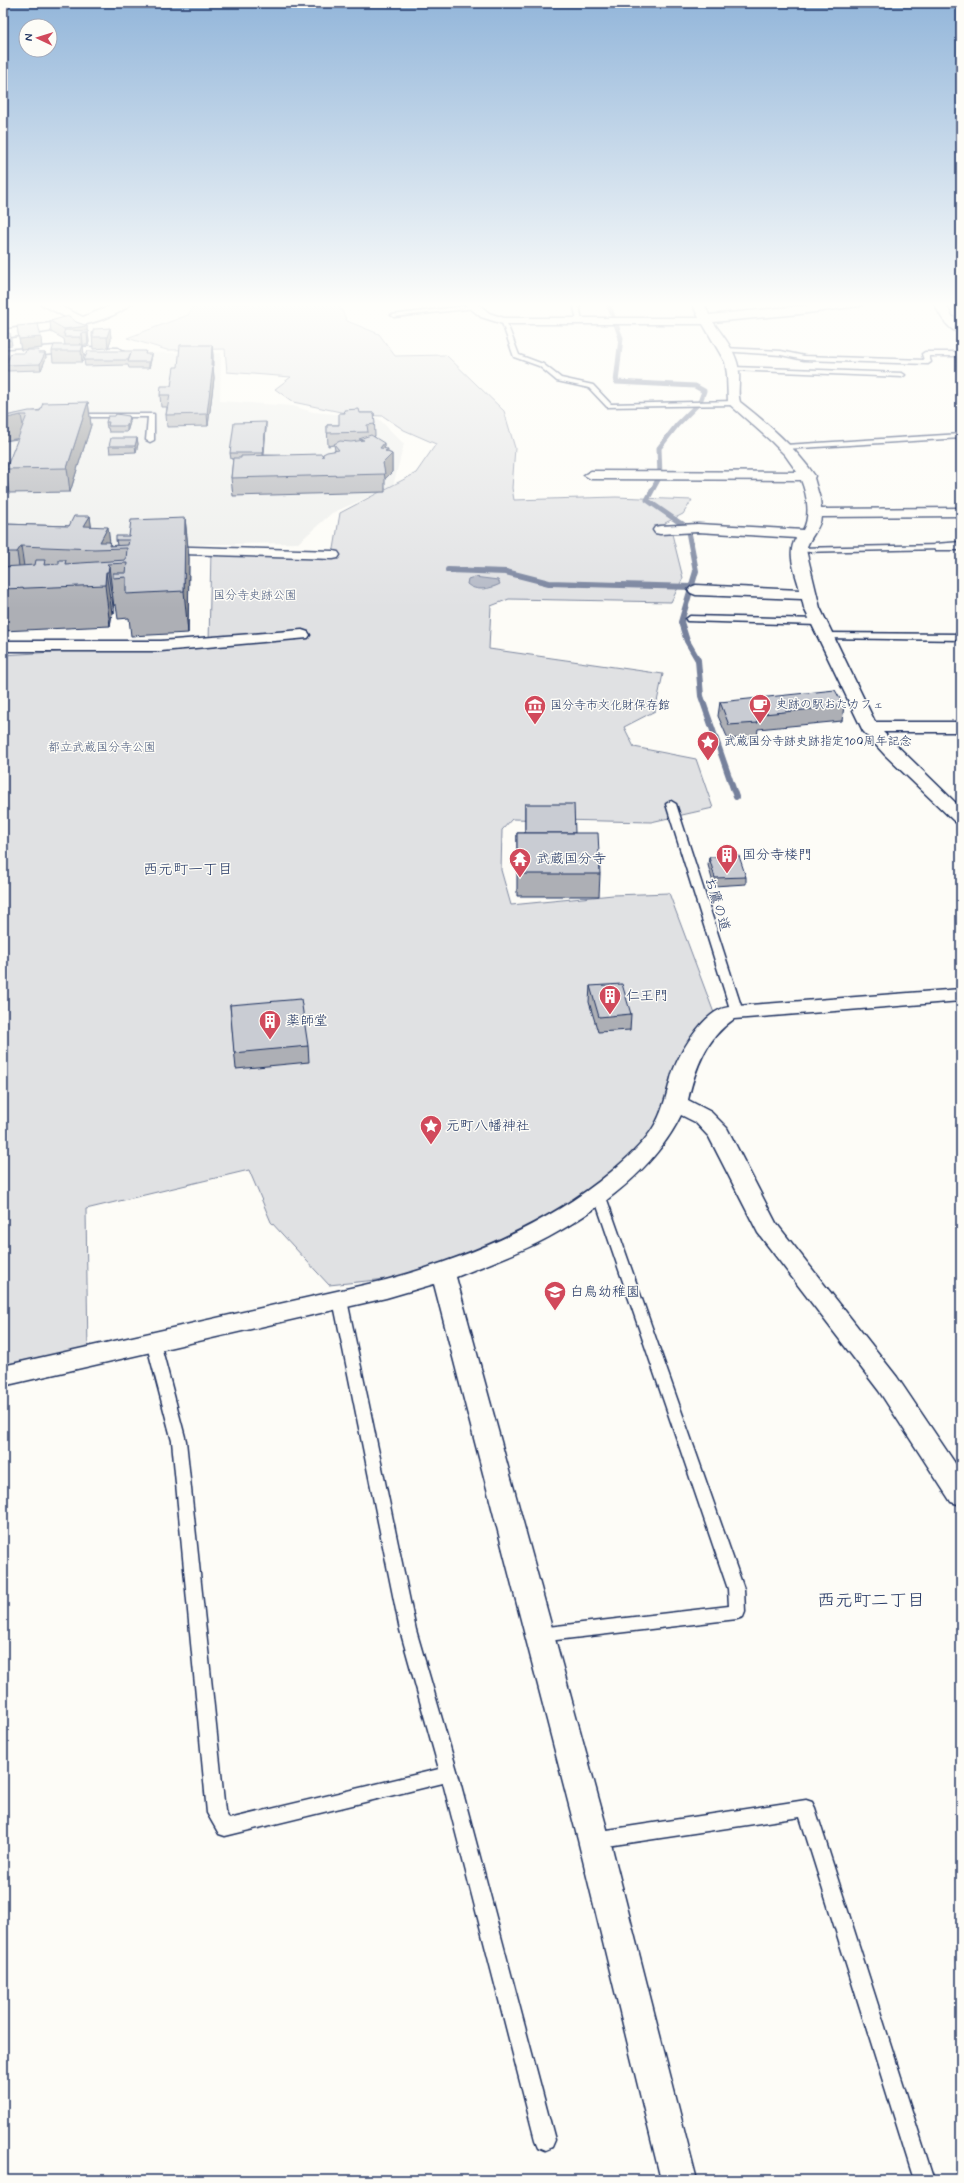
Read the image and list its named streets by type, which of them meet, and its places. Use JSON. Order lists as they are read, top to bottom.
{
  "streets": {
    "lane": ["お鷹の道"]
  },
  "districts": ["西元町一丁目", "西元町二丁目"],
  "parks": ["国分寺史跡公園", "都立武蔵国分寺公園"],
  "places": {
    "cafe": ["史跡の駅おたカフェ"],
    "museum": ["国分寺市文化財保存館"],
    "place": ["武蔵国分寺跡史跡指定100周年記念", "元町八幡神社"],
    "building": ["国分寺楼門", "仁王門", "薬師堂"],
    "temple": ["武蔵国分寺"],
    "school or university": ["白鳥幼稚園"]
  },
  "north": "left"
}
